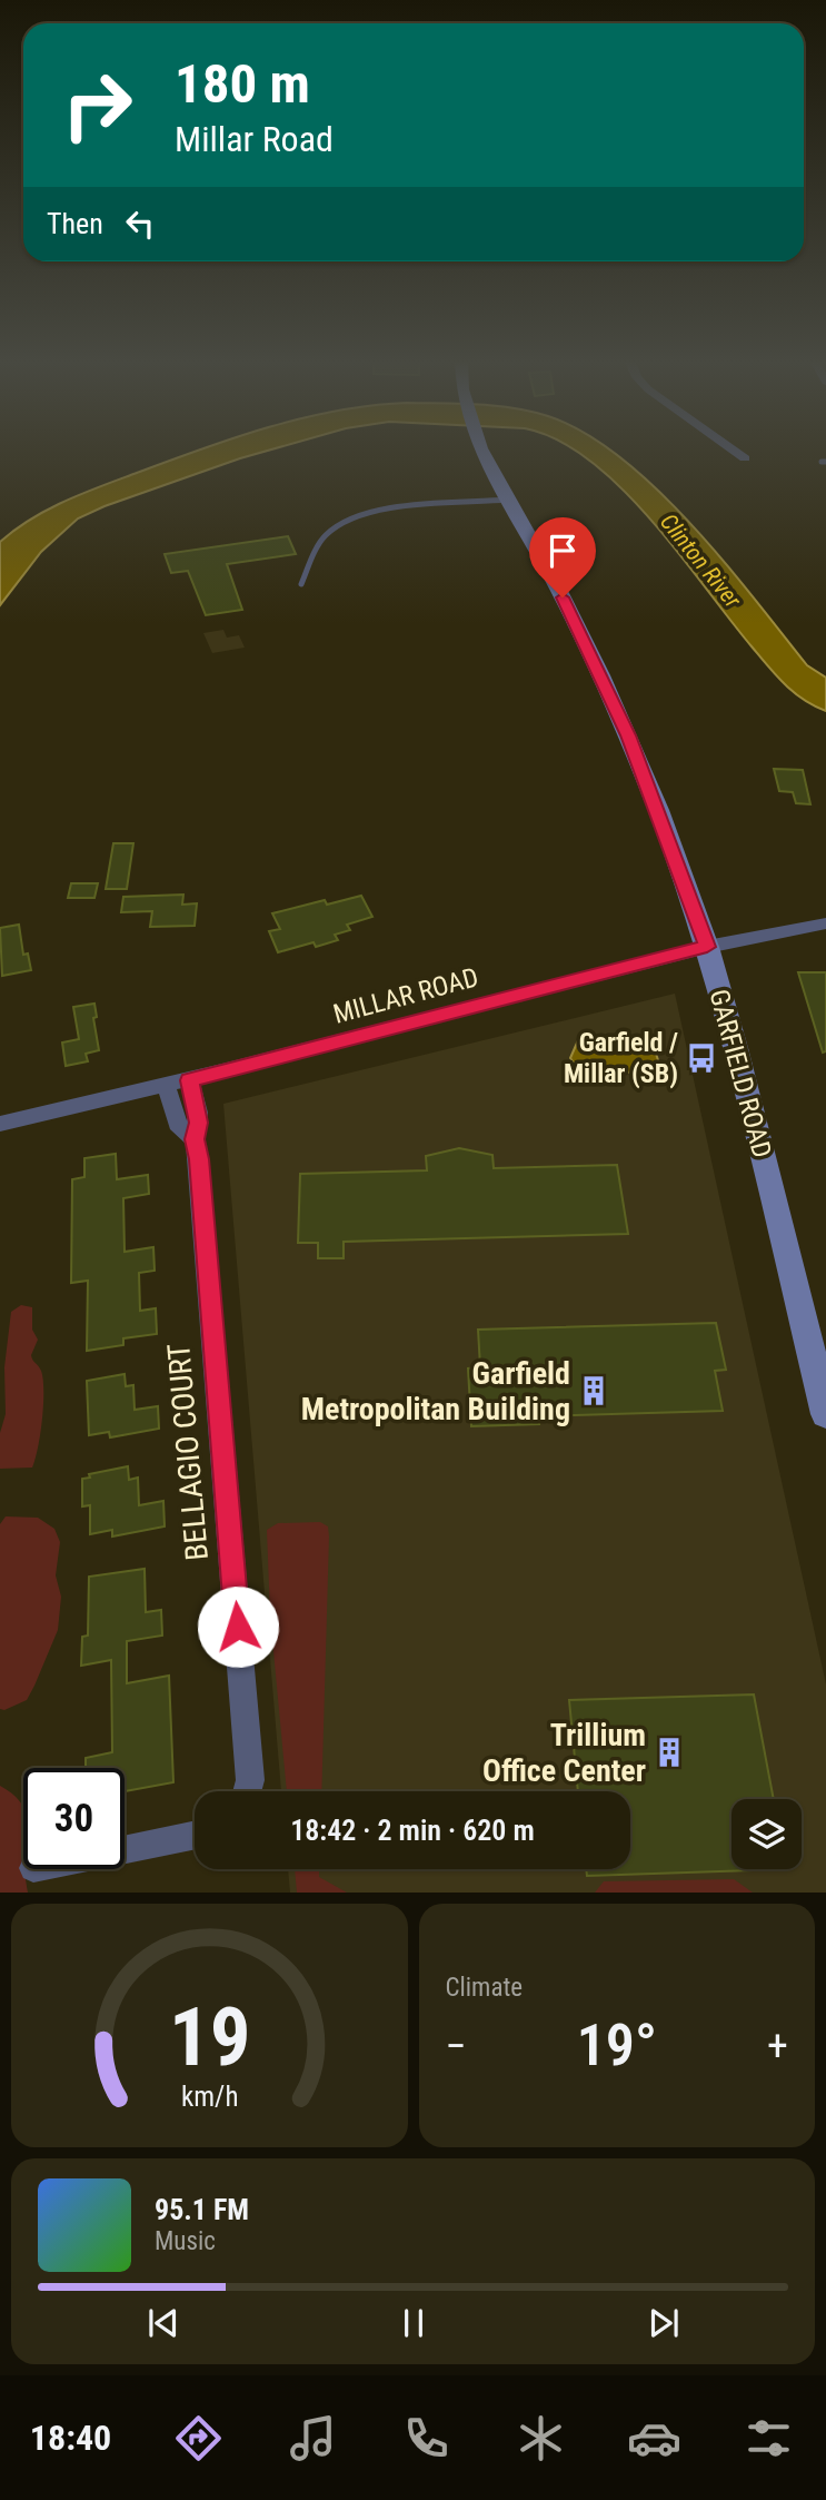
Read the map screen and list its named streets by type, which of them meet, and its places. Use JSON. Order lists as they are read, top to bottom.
{
  "streets": {
    "main road": ["GARFIELD ROAD"],
    "street": ["MILLAR ROAD", "BELLAGIO COURT"]
  },
  "crossings": [
    ["MILLAR ROAD", "GARFIELD ROAD"],
    ["MILLAR ROAD", "BELLAGIO COURT"]
  ],
  "water": ["Clinton River"],
  "places": {
    "bus stop": ["Garfield / Millar (SB)"],
    "building": ["Garfield Metropolitan Building", "Trillium Office Center"]
  },
  "page": {
    "turn": ["180 m", "Millar Road"],
    "then": "Then",
    "limit": "30",
    "trip": "18:42 · 2 min · 620 m",
    "tile": "Climate",
    "heat": ["−", "19°", "+"],
    "song": ["95.1 FM", "Music"],
    "tabs": "18:40",
    "gauge": ["19", "km/h"]
  }
}
